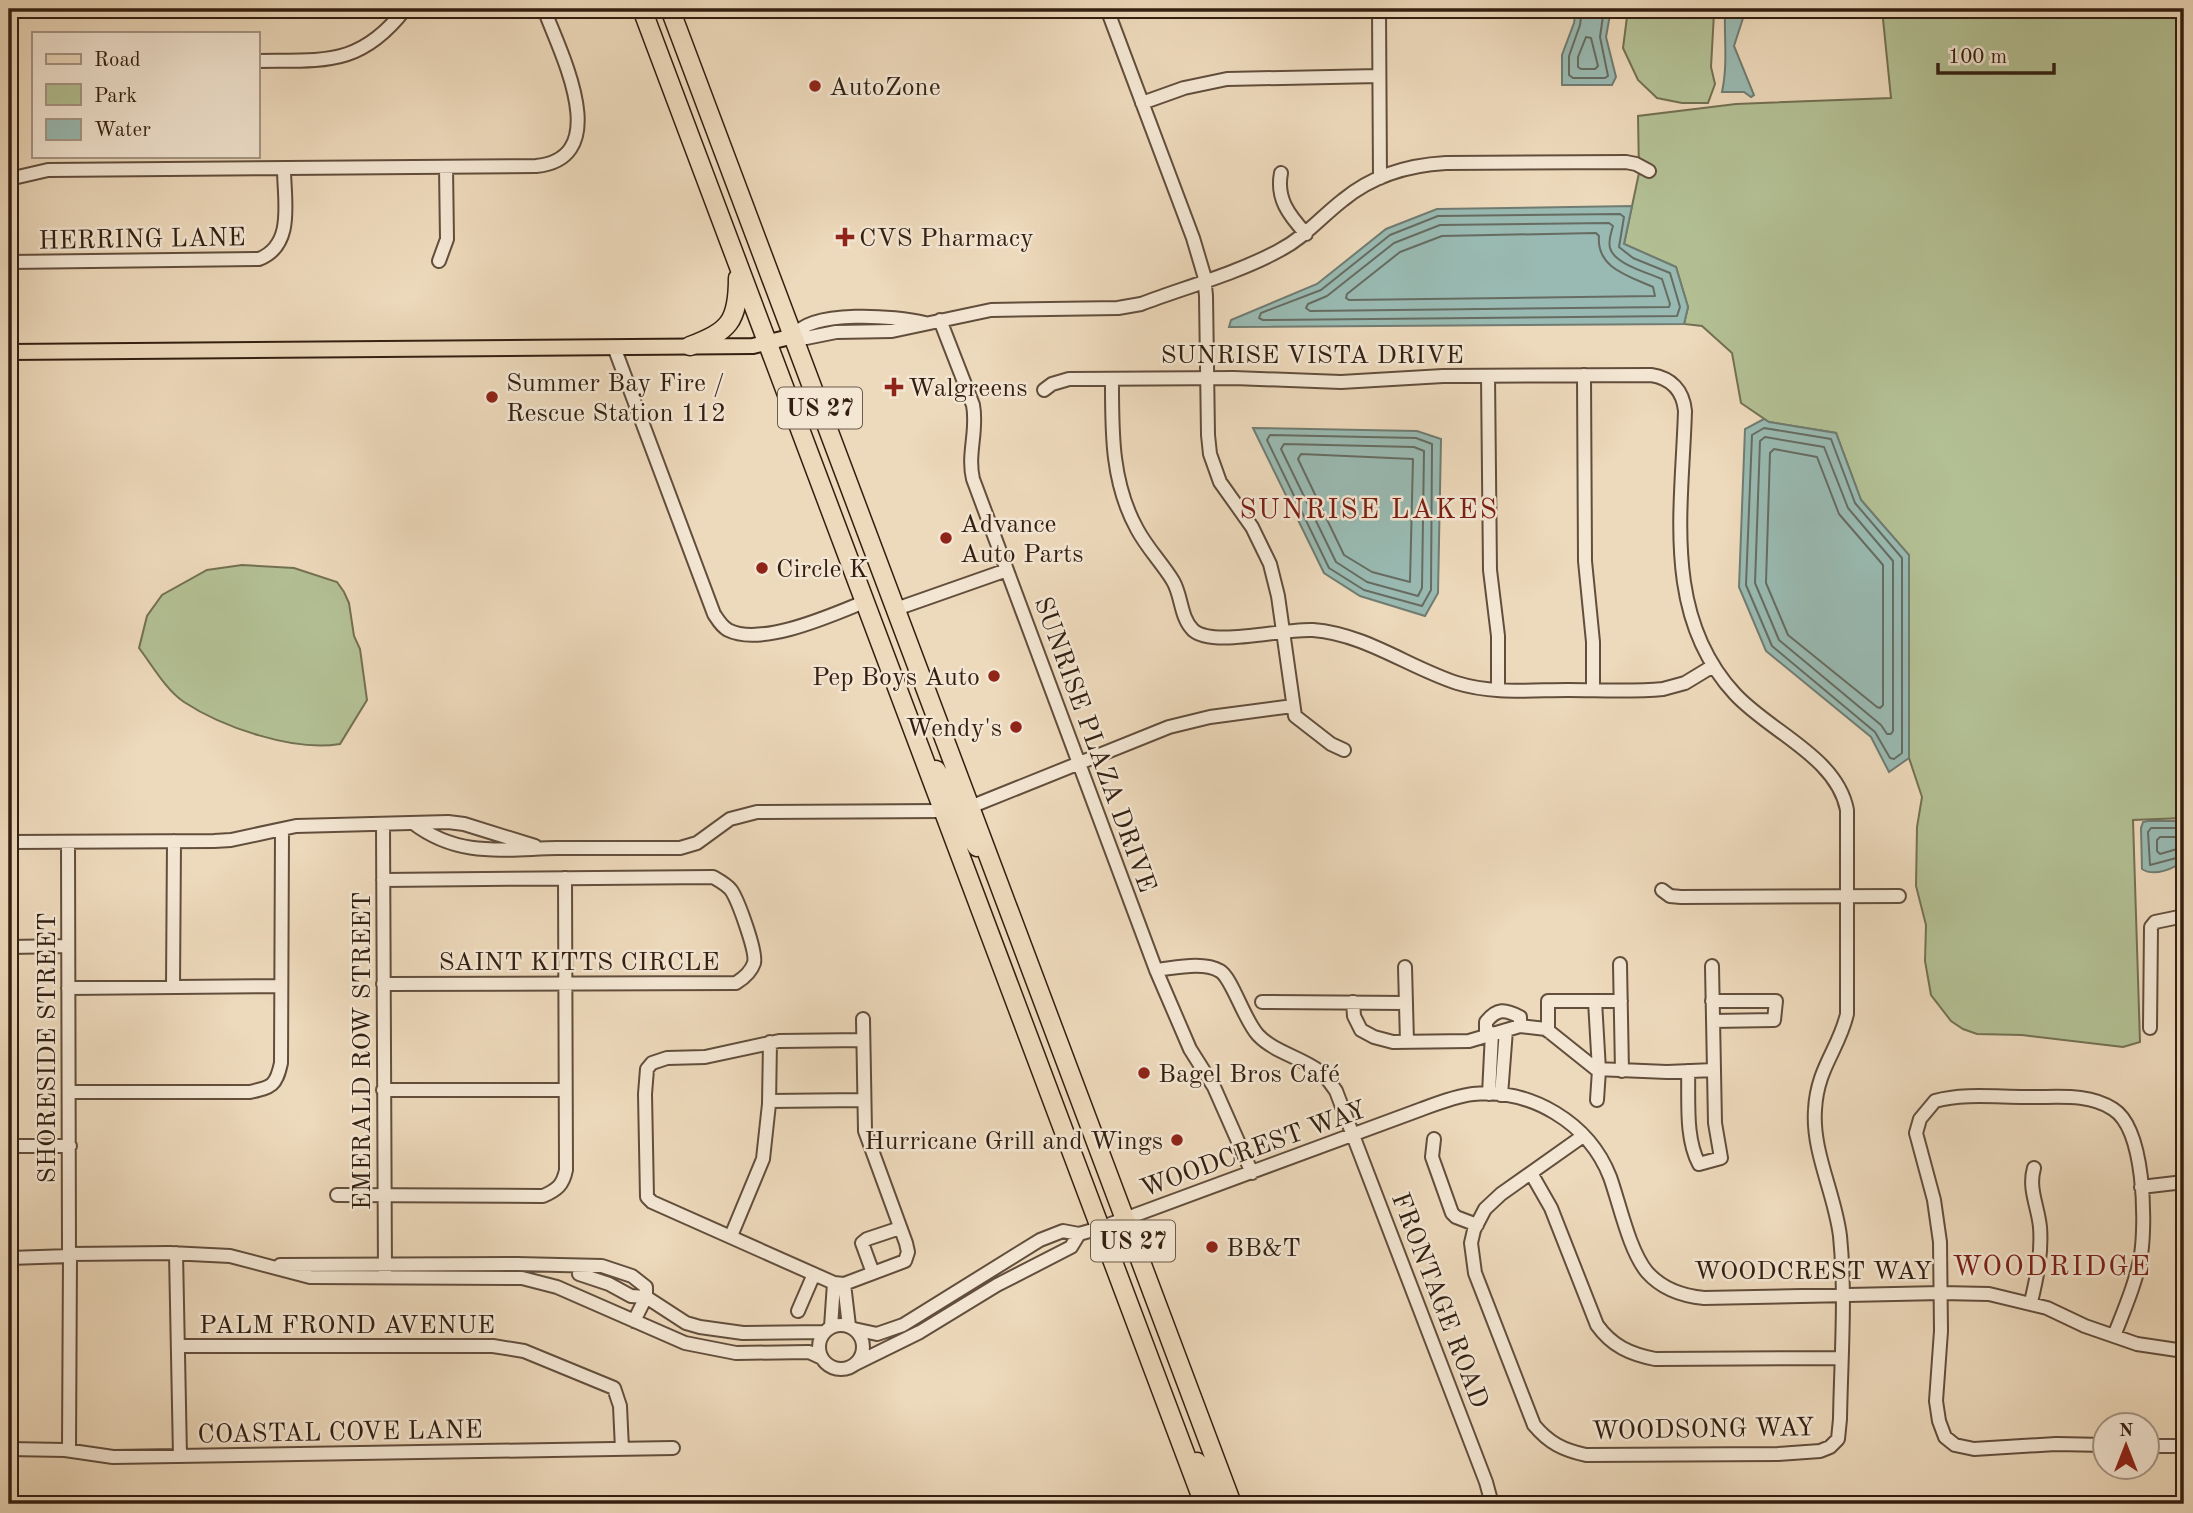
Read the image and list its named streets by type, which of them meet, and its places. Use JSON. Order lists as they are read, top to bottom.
{
  "streets": {
    "highway": ["US 27"],
    "street": [
      "HERRING LANE",
      "SUNRISE VISTA DRIVE",
      "SUNRISE PLAZA DRIVE",
      "SAINT KITTS CIRCLE",
      "SHORESIDE STREET",
      "EMERALD ROW STREET",
      "WOODCREST WAY",
      "FRONTAGE ROAD",
      "PALM FROND AVENUE",
      "WOODSONG WAY",
      "COASTAL COVE LANE"
    ]
  },
  "crossings": [
    ["SUNRISE VISTA DRIVE", "WOODSONG WAY"],
    ["US 27", "WOODCREST WAY"],
    ["SUNRISE PLAZA DRIVE", "WOODCREST WAY"],
    ["SUNRISE PLAZA DRIVE", "FRONTAGE ROAD"],
    ["SAINT KITTS CIRCLE", "EMERALD ROW STREET"],
    ["SHORESIDE STREET", "COASTAL COVE LANE"],
    ["WOODCREST WAY", "FRONTAGE ROAD"],
    ["WOODCREST WAY", "WOODSONG WAY"],
    ["PALM FROND AVENUE", "COASTAL COVE LANE"]
  ],
  "districts": ["SUNRISE LAKES", "WOODRIDGE"],
  "places": {
    "other": [
      "AutoZone",
      "Summer Bay Fire / Rescue Station 112",
      "Advance Auto Parts",
      "Circle K",
      "Pep Boys Auto",
      "Wendy's",
      "Bagel Bros Café",
      "Hurricane Grill and Wings",
      "BB&T"
    ],
    "health": ["CVS Pharmacy", "Walgreens"]
  },
  "legend": ["Road", "Park", "Water"],
  "scale_bar": "100 m",
  "north": "top"
}
